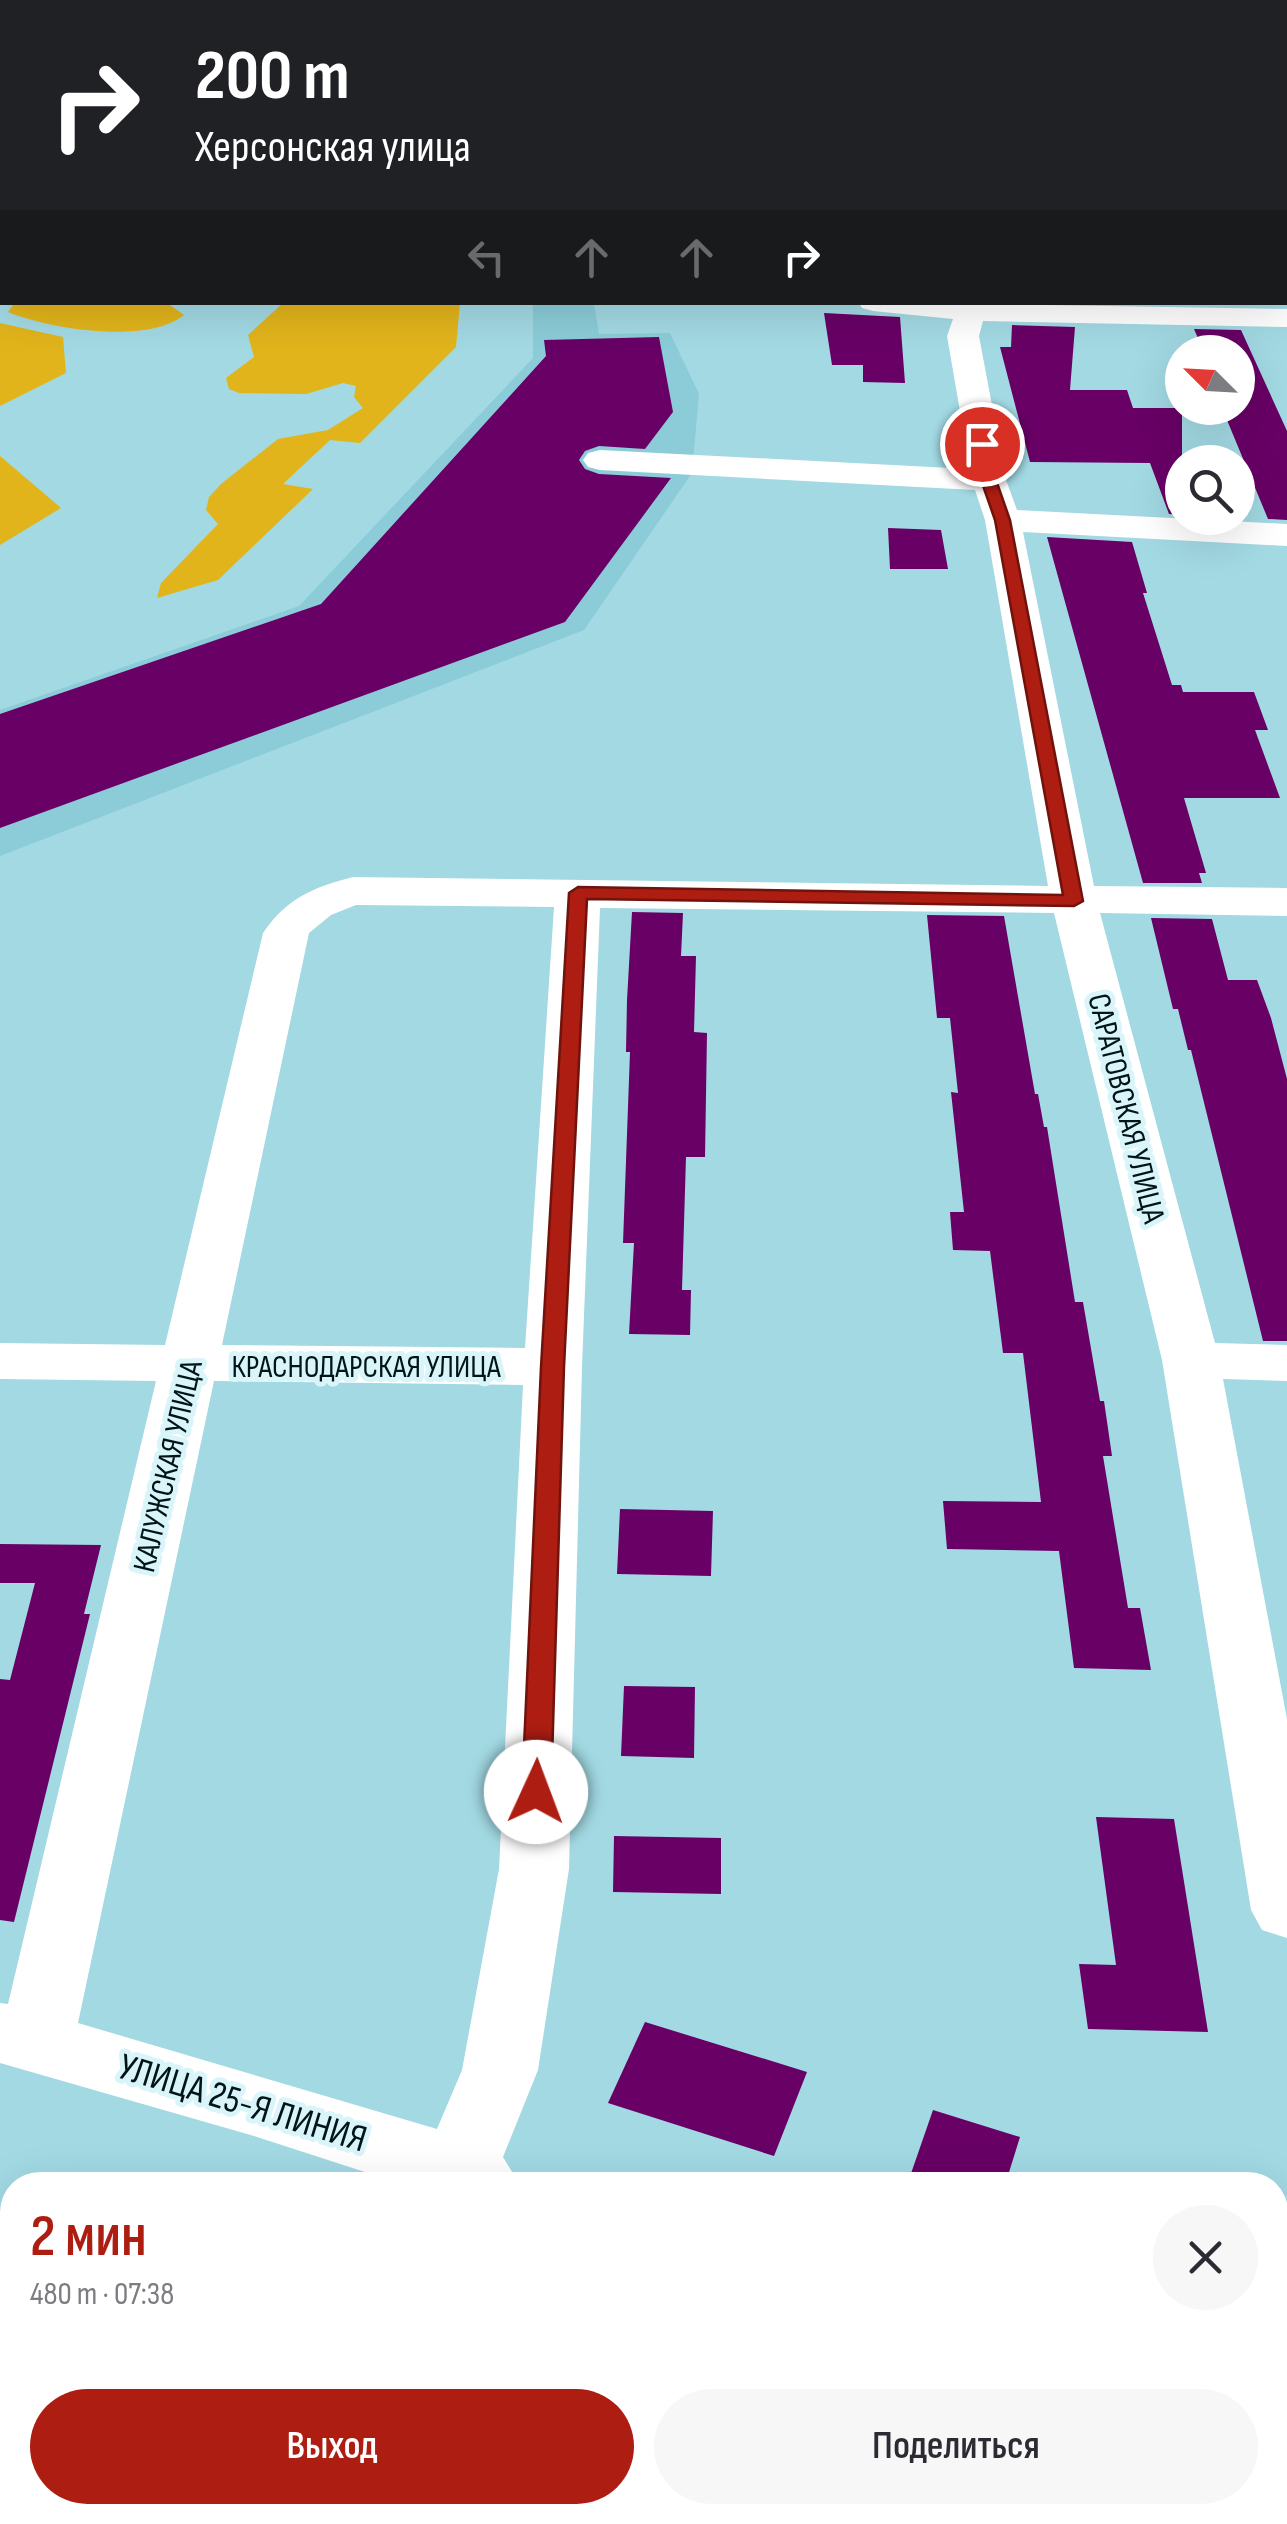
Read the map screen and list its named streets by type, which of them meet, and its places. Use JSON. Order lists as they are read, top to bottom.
{
  "streets": {
    "street": [
      "САРАТОВСКАЯ УЛИЦА",
      "КРАСНОДАРСКАЯ УЛИЦА",
      "КАЛУЖСКАЯ УЛИЦА",
      "УЛИЦА 25-Я ЛИНИЯ"
    ]
  },
  "crossings": [
    ["КРАСНОДАРСКАЯ УЛИЦА", "КАЛУЖСКАЯ УЛИЦА"],
    ["КАЛУЖСКАЯ УЛИЦА", "УЛИЦА 25-Я ЛИНИЯ"]
  ],
  "north": "top left",
  "page": {
    "turn": ["200 m", "Херсонская улица"],
    "heading": ["2 мин", "480 m · 07:38"],
    "buttons": ["Выход", "Поделиться"]
  }
}
